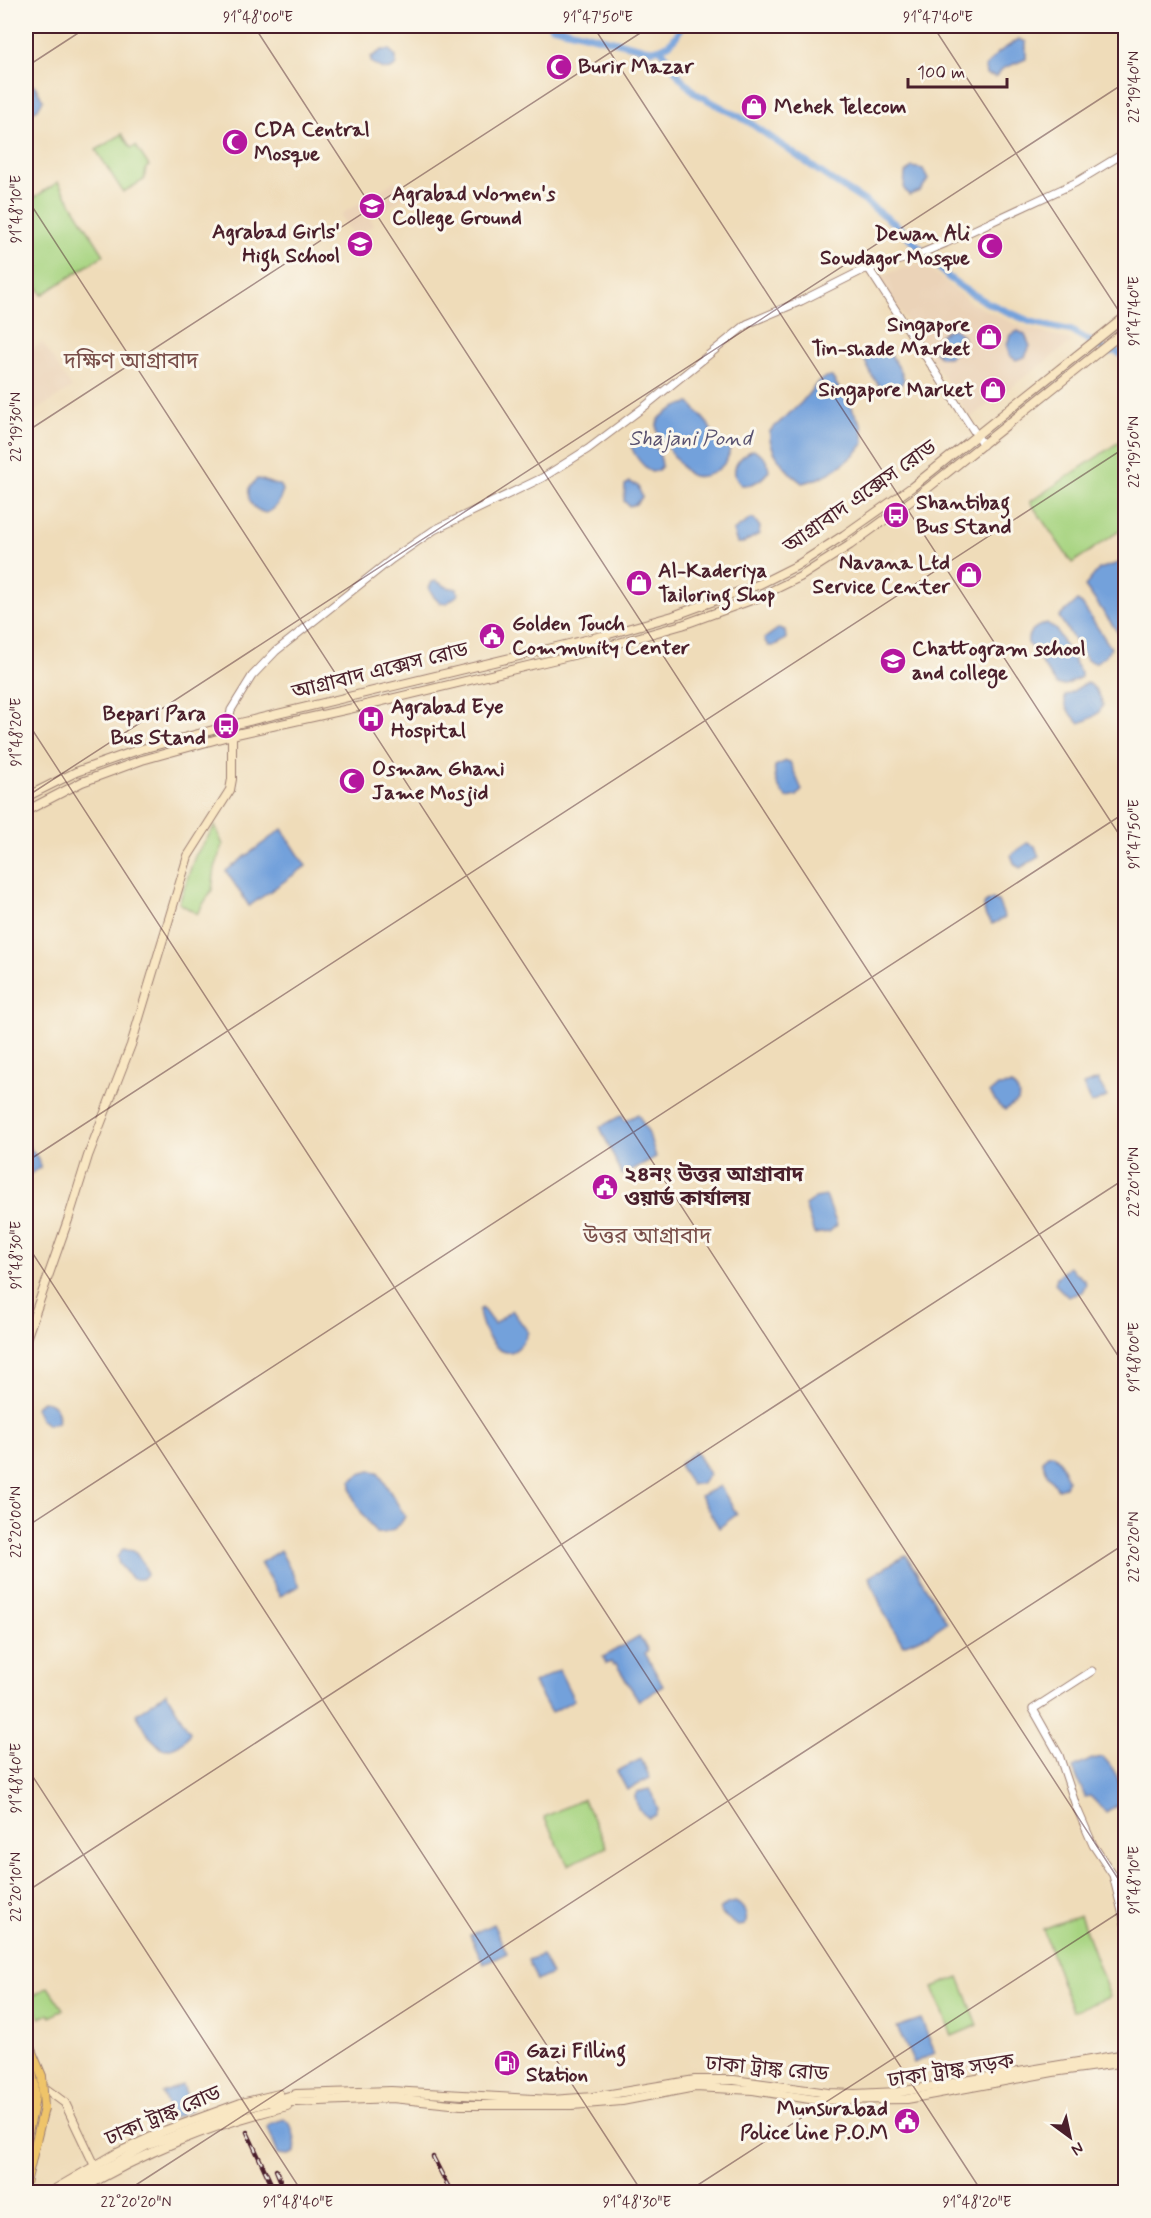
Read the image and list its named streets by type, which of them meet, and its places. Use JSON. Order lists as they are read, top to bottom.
{
  "streets": {
    "main road": ["আগ্রাবাদ এক্সেস রোড", "ঢাকা ট্রাঙ্ক রোড", "ঢাকা ট্রাঙ্ক সড়ক"]
  },
  "crossings": [
    ["ঢাকা ট্রাঙ্ক রোড", "ঢাকা ট্রাঙ্ক সড়ক"]
  ],
  "districts": ["দক্ষিণ আগ্রাবাদ", "উত্তর আগ্রাবাদ"],
  "water": ["Shajani Pond"],
  "places": {
    "mosque": [
      "Burir Mazar",
      "CDA Central Mosque",
      "Dewan Ali Sowdagor Mosque",
      "Osman Ghani Jame Mosjid"
    ],
    "shop": [
      "Mehek Telecom",
      "Singapore Tin-shade Market",
      "Singapore Market",
      "Navana Ltd Service Center",
      "Al-Kaderiya Tailoring Shop"
    ],
    "school or university": ["Agrabad Women's College Ground", "Agrabad Girls' High School", "Chattogram school and college"],
    "bus stop": ["Shantibag Bus Stand", "Bepari Para Bus Stand"],
    "public building": ["Golden Touch Community Center", "২৪নং উত্তর আগ্রাবাদ ওয়ার্ড কার্যালয়", "Munsurabad Police line P.O.M"],
    "hospital": ["Agrabad Eye Hospital"],
    "fuel station": ["Gazi Filling Station"]
  },
  "scale_bar": "100 m",
  "north": "bottom right",
  "coordinates": [
    "91°48'00\"E",
    "91°47'50\"E",
    "91°47'40\"E",
    "22°19'40\"N",
    "91°48'10\"E",
    "22°19'30\"N",
    "22°19'50\"N",
    "91°48'20\"E",
    "22°20'10\"N",
    "91°48'30\"E",
    "22°20'00\"N",
    "22°20'20\"N",
    "91°48'40\"E"
  ]
}
